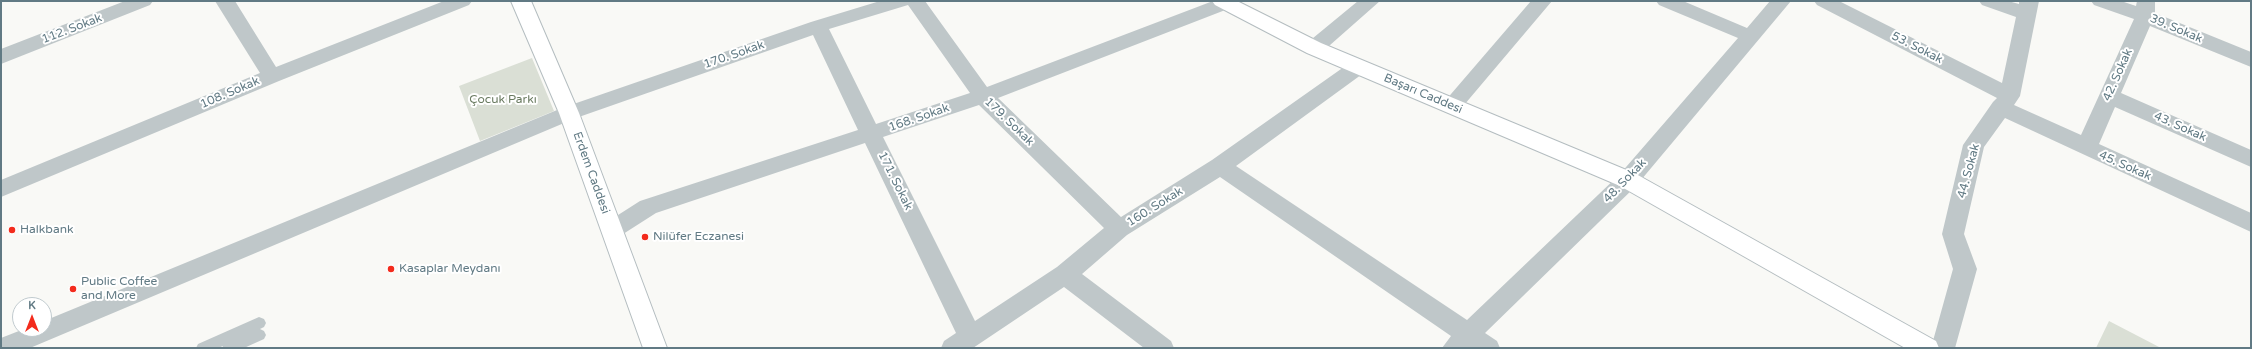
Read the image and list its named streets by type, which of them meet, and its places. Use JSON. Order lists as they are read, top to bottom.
{
  "streets": {
    "street": [
      "112. Sokak",
      "39. Sokak",
      "53. Sokak",
      "170. Sokak",
      "42. Sokak",
      "108. Sokak",
      "Başarı Caddesi",
      "168. Sokak",
      "179. Sokak",
      "43. Sokak",
      "45. Sokak",
      "44. Sokak",
      "Erdem Caddesi",
      "171. Sokak",
      "48. Sokak",
      "160. Sokak"
    ]
  },
  "crossings": [
    ["39. Sokak", "42. Sokak"],
    ["53. Sokak", "45. Sokak"],
    ["53. Sokak", "44. Sokak"],
    ["170. Sokak", "Erdem Caddesi"],
    ["170. Sokak", "171. Sokak"],
    ["42. Sokak", "43. Sokak"],
    ["42. Sokak", "45. Sokak"],
    ["Başarı Caddesi", "168. Sokak"],
    ["Başarı Caddesi", "48. Sokak"],
    ["Başarı Caddesi", "160. Sokak"],
    ["168. Sokak", "179. Sokak"],
    ["168. Sokak", "Erdem Caddesi"],
    ["168. Sokak", "171. Sokak"],
    ["179. Sokak", "160. Sokak"],
    ["45. Sokak", "44. Sokak"],
    ["171. Sokak", "160. Sokak"]
  ],
  "parks": ["Çocuk Parkı"],
  "places": [
    "Halkbank",
    "Nilüfer Eczanesi",
    "Kasaplar Meydanı",
    "Public Coffee and More"
  ],
  "north": "top"
}
